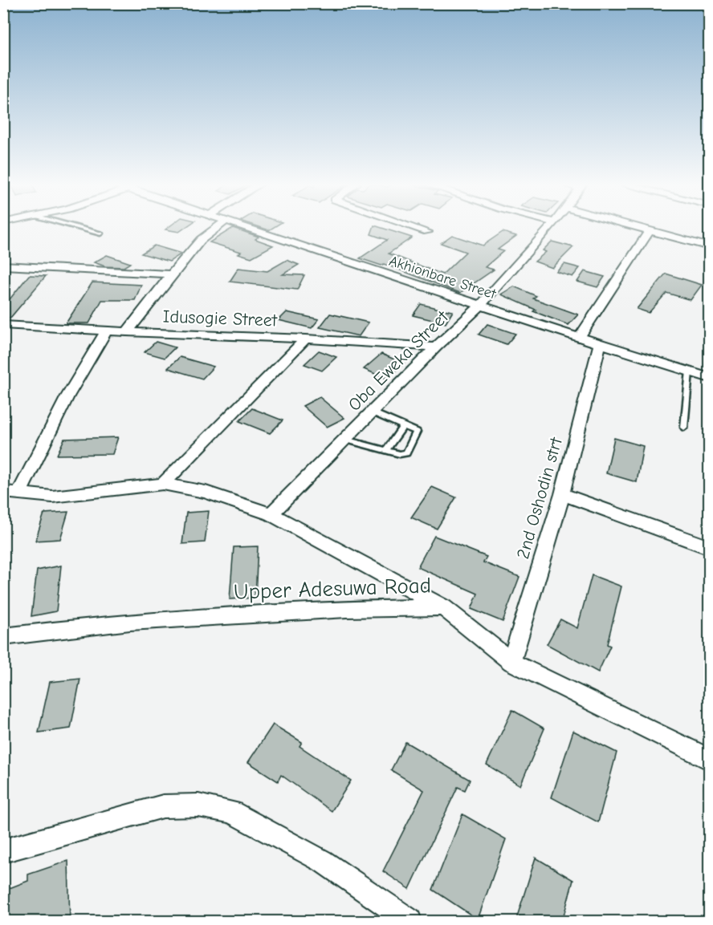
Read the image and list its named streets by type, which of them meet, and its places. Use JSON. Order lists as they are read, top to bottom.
{
  "streets": {
    "street": [
      "Akhionbare Street",
      "Idusogie Street",
      "Oba Eweka Street",
      "2nd Oshodin strt",
      "Upper Adesuwa Road"
    ]
  },
  "crossings": [
    ["Akhionbare Street", "Oba Eweka Street"],
    ["Akhionbare Street", "2nd Oshodin strt"],
    ["Idusogie Street", "Oba Eweka Street"],
    ["2nd Oshodin strt", "Upper Adesuwa Road"]
  ]
}
